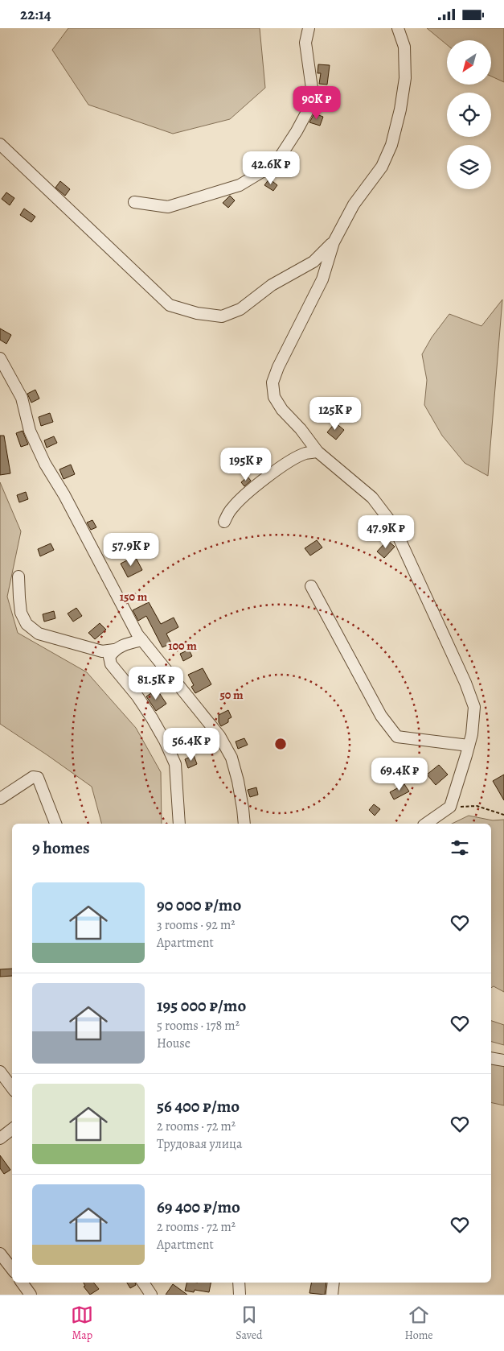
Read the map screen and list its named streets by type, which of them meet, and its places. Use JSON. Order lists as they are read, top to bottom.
{
  "north": "bottom left",
  "page": {
    "status": "22:14",
    "price": [
      "90K ₽",
      "42.6K ₽",
      "125K ₽",
      "195K ₽",
      "47.9K ₽",
      "57.9K ₽",
      "81.5K ₽",
      "56.4K ₽",
      "69.4K ₽"
    ],
    "heading": "9 homes",
    "list": [
      {
        "name": "90 000 ₽/mo",
        "note": "3 rooms · 92 m² · Apartment"
      },
      {
        "name": "195 000 ₽/mo",
        "note": "5 rooms · 178 m² · House"
      },
      {
        "name": "56 400 ₽/mo",
        "note": "2 rooms · 72 m² · Трудовая улица"
      },
      {
        "name": "69 400 ₽/mo",
        "note": "2 rooms · 72 m² · Apartment"
      }
    ],
    "tabs": ["Map", "Saved", "Home"]
  },
  "rings": ["150 m", "100 m", "50 m"]
}
